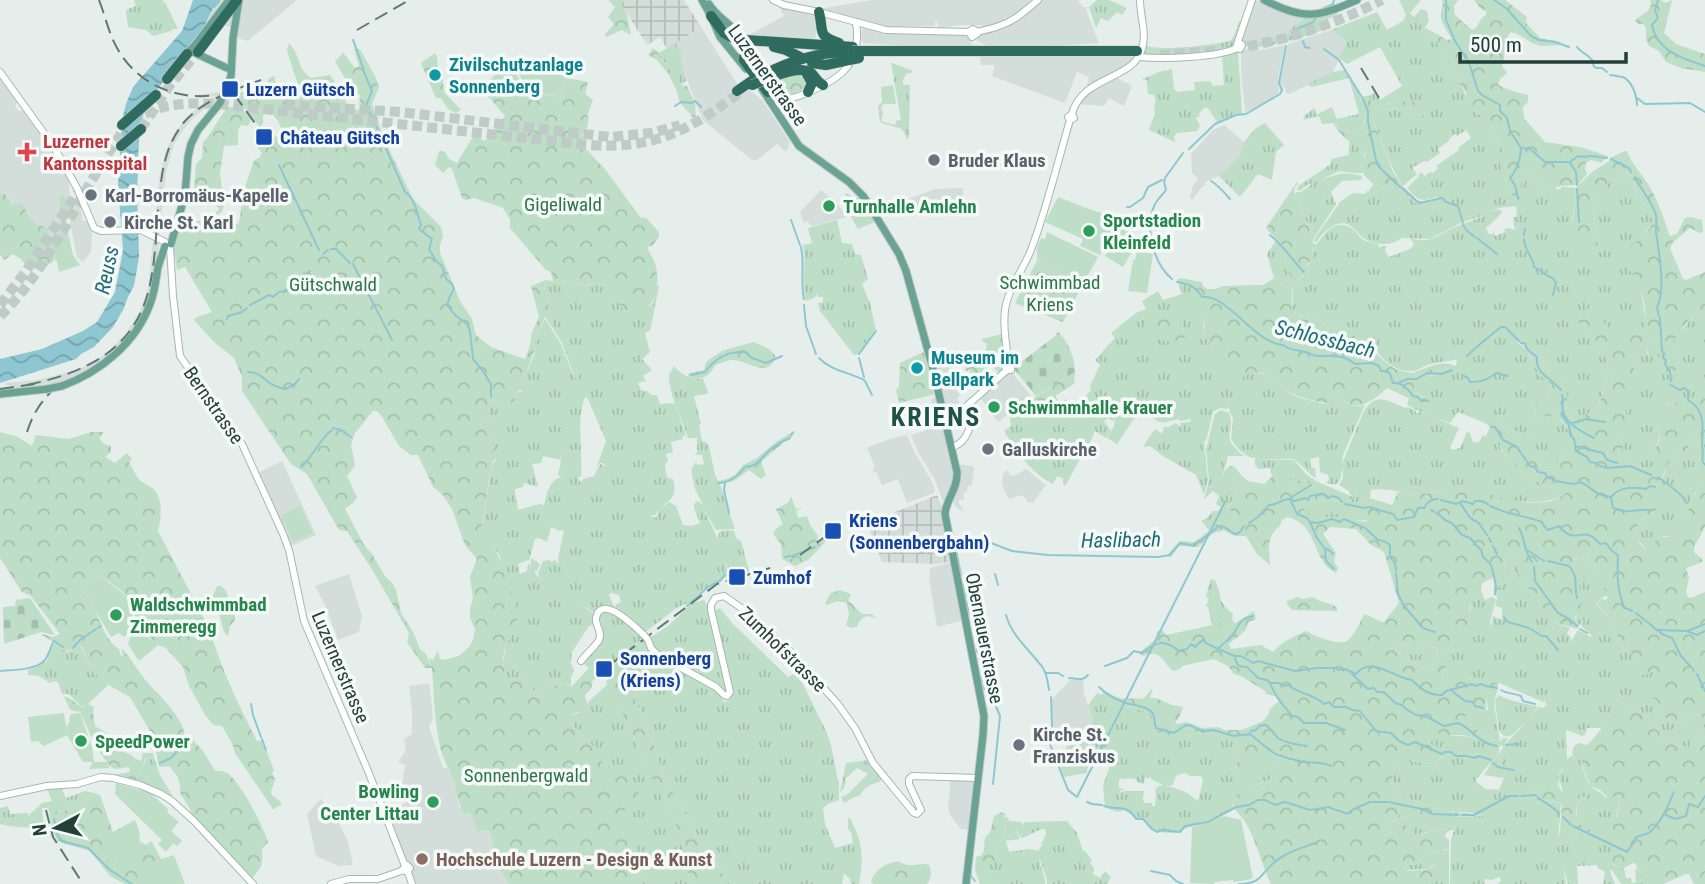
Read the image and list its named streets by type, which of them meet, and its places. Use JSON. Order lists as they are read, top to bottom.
{
  "streets": {
    "main road": ["Luzernerstrasse", "Obernauerstrasse"],
    "street": ["Bernstrasse", "Zumhofstrasse"]
  },
  "crossings": [
    ["Luzernerstrasse", "Bernstrasse"],
    ["Luzernerstrasse", "Obernauerstrasse"],
    ["Obernauerstrasse", "Zumhofstrasse"]
  ],
  "districts": ["KRIENS"],
  "water": ["Reuss", "Schlossbach", "Haslibach"],
  "parks": [
    "Gigeliwald",
    "Schwimmbad Kriens",
    "Gütschwald",
    "Sonnenbergwald"
  ],
  "places": {
    "other": [
      "Zivilschutzanlage Sonnenberg",
      "Bruder Klaus",
      "Karl-Borromäus-Kapelle",
      "Turnhalle Amlehn",
      "Kirche St. Karl",
      "Sportstadion Kleinfeld",
      "Museum im Bellpark",
      "Schwimmhalle Krauer",
      "Galluskirche",
      "Waldschwimmbad Zimmeregg",
      "SpeedPower",
      "Kirche St. Franziskus",
      "Bowling Center Littau",
      "Hochschule Luzern - Design & Kunst"
    ],
    "transit": [
      "Luzern Gütsch",
      "Château Gütsch",
      "Kriens (Sonnenbergbahn)",
      "Zumhof",
      "Sonnenberg (Kriens)"
    ],
    "health": ["Luzerner Kantonsspital"]
  },
  "scale_bar": "500 m",
  "north": "left"
}
